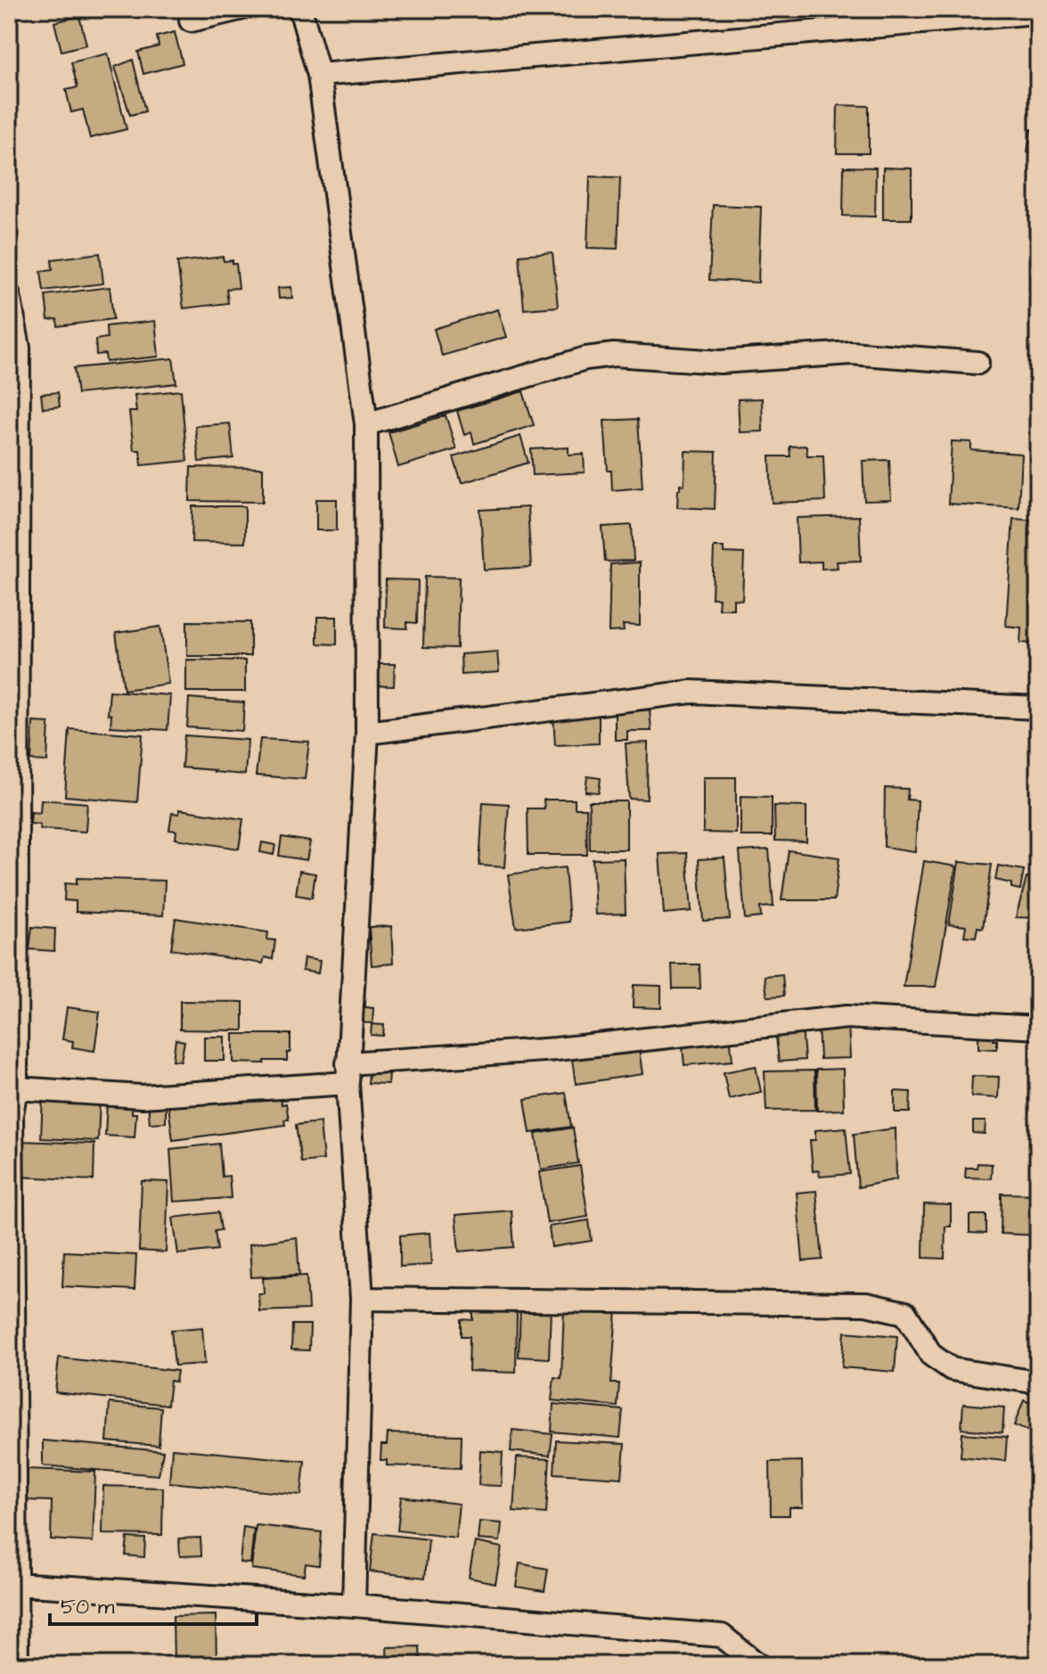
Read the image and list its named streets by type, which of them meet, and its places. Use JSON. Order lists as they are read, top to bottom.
{
  "scale_bar": "50 m"
}
